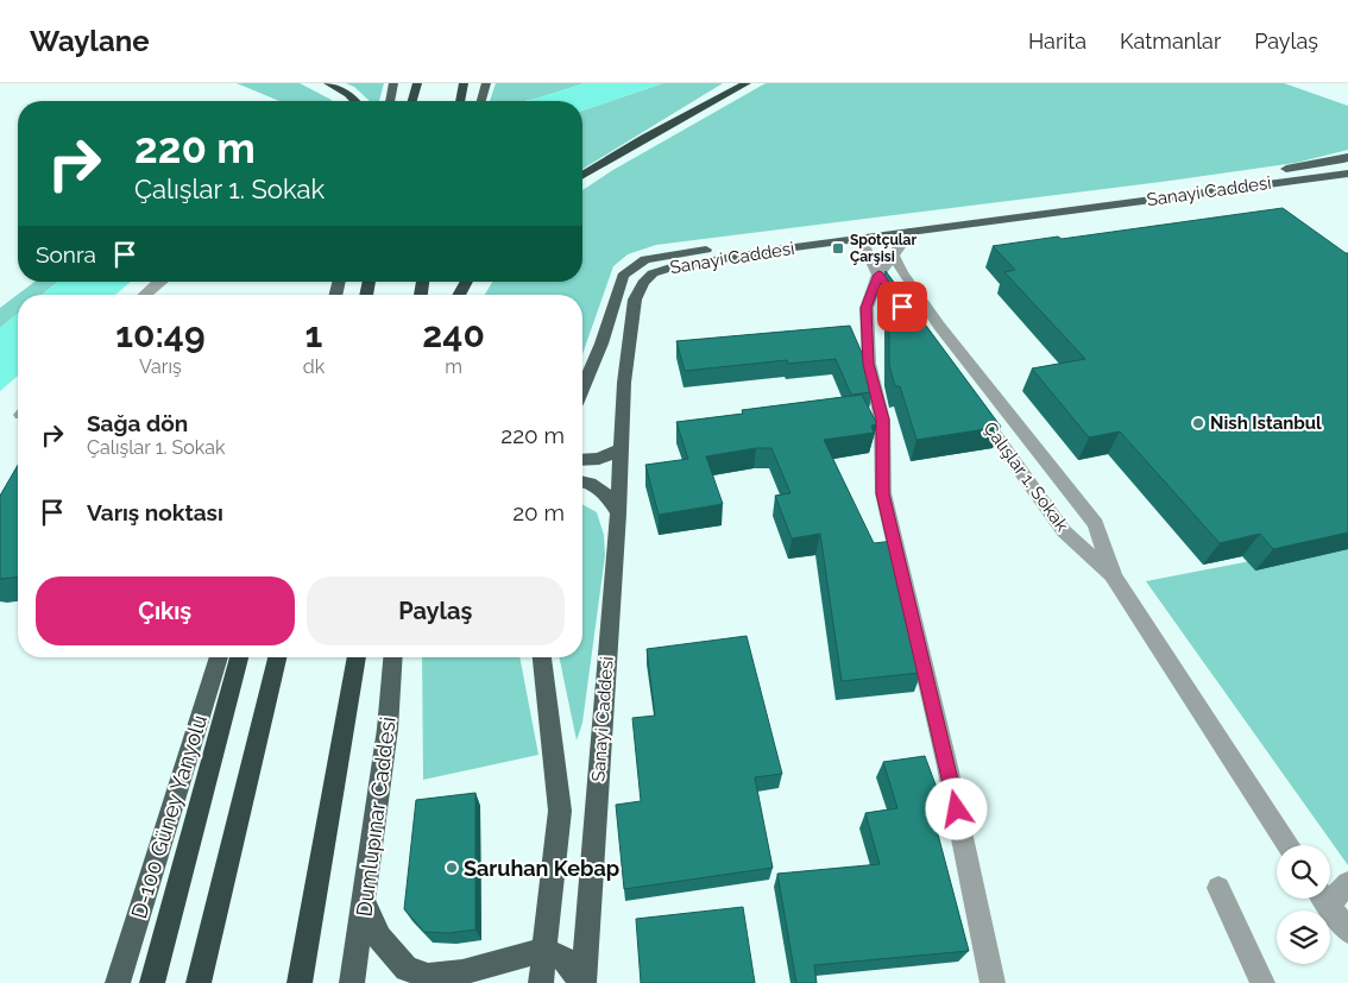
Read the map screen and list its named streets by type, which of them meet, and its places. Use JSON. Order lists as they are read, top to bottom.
{
  "streets": {
    "main road": ["Sanayi Caddesi", "D-100 Güney Yanyolu", "Dumlupınar Caddesi"],
    "street": ["Çalışlar 1. Sokak"]
  },
  "places": {
    "transit": ["Spotçular Çarşisi"],
    "other": ["Nish Istanbul", "Saruhan Kebap"]
  },
  "page": {
    "header": "Waylane",
    "nav": ["Harita", "Katmanlar", "Paylaş"],
    "turn": ["220 m", "Çalışlar 1. Sokak"],
    "then": "Sonra",
    "eta": [
      "10:49",
      "Varış",
      "1",
      "dk",
      "240",
      "m"
    ],
    "list": [
      {
        "name": "Sağa dön",
        "note": "Çalışlar 1. Sokak",
        "value": "220 m"
      },
      {
        "name": "Varış noktası",
        "value": "20 m"
      }
    ],
    "buttons": ["Çıkış", "Paylaş"]
  }
}
